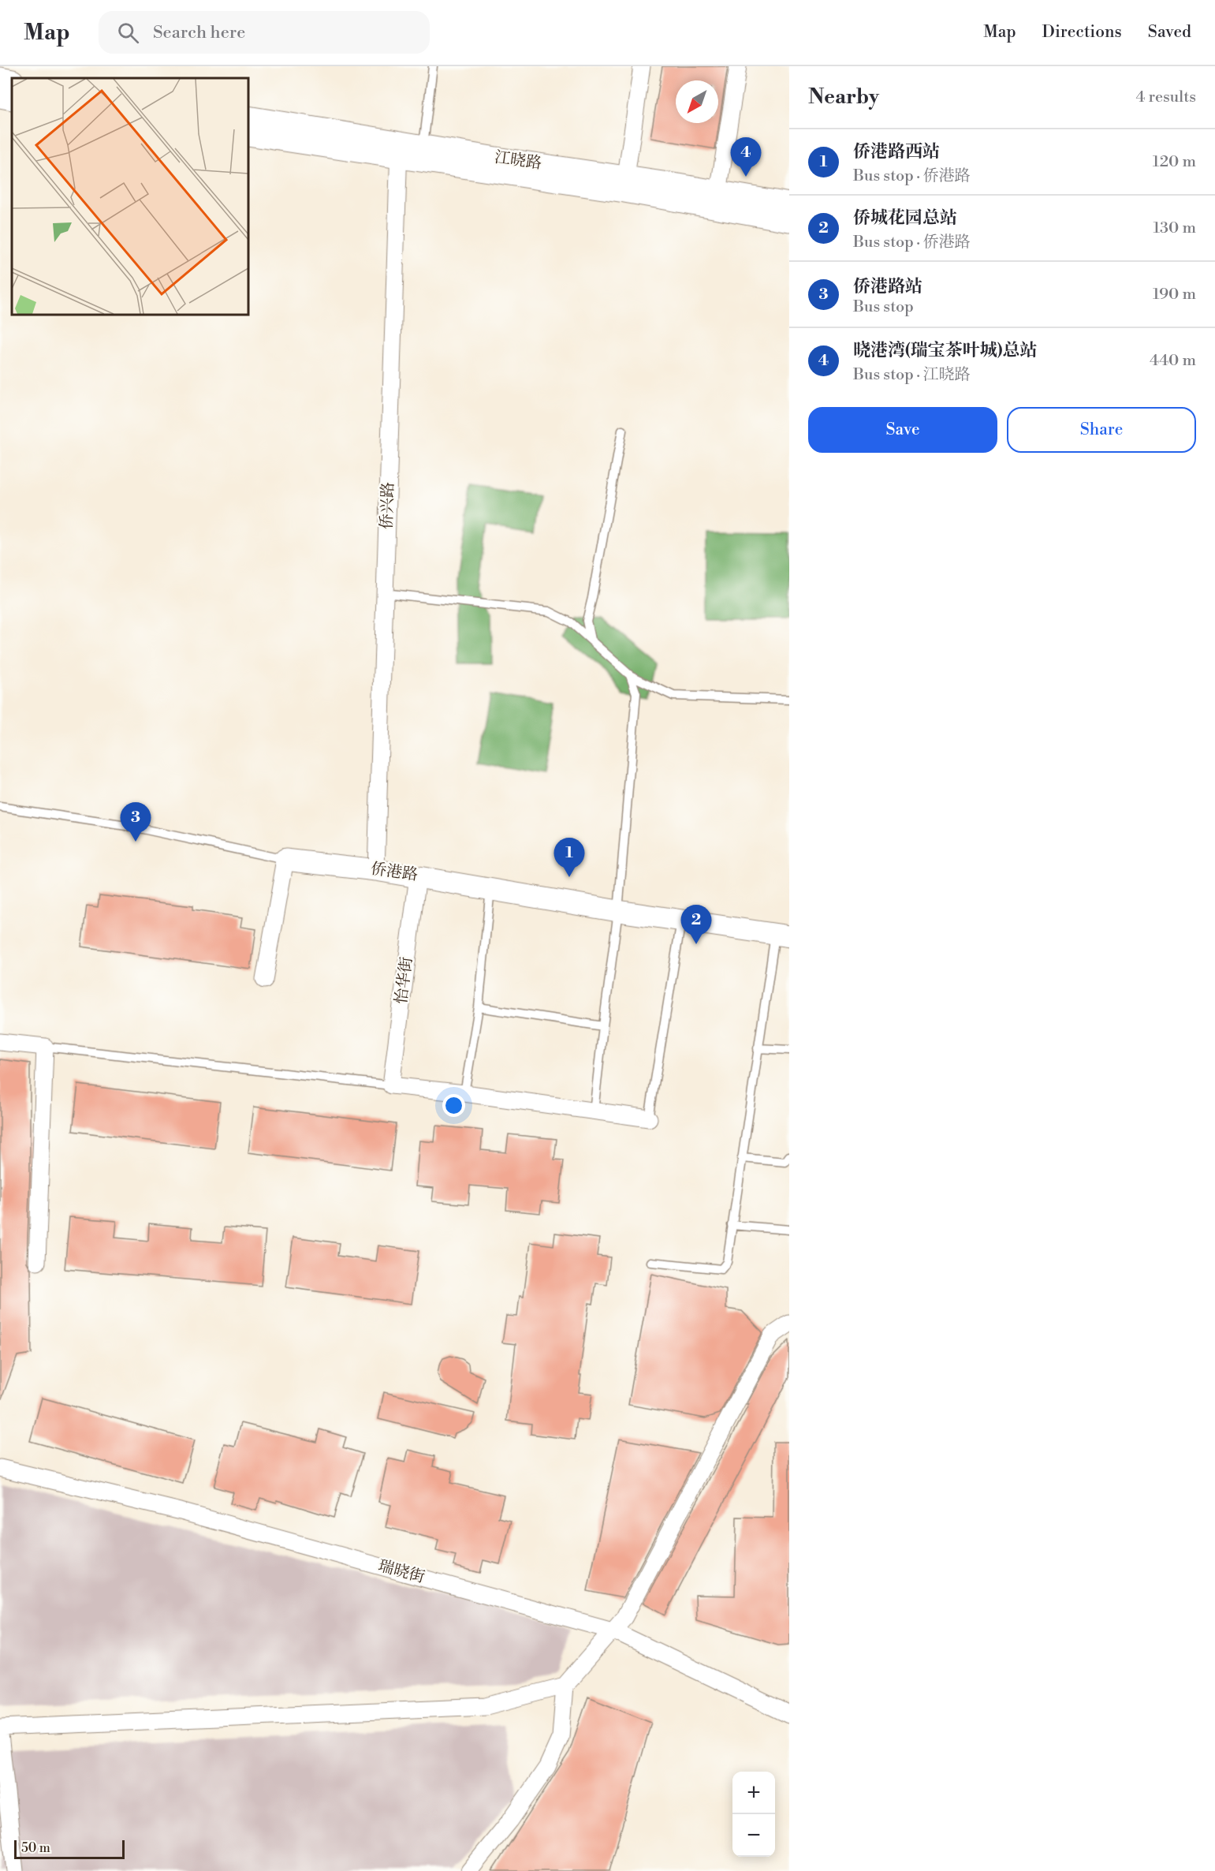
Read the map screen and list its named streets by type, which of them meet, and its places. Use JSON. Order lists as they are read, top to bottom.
{
  "streets": {
    "street": [
      "江晓路",
      "侨兴路",
      "侨港路",
      "怡华街",
      "瑞晓街"
    ]
  },
  "crossings": [
    ["江晓路", "侨兴路"],
    ["侨兴路", "侨港路"],
    ["侨港路", "怡华街"]
  ],
  "scale_bar": "50 m",
  "north": "bottom left",
  "page": {
    "header": "Map",
    "search": "Search here",
    "nav": ["Map", "Directions", "Saved"],
    "heading": ["Nearby", "4 results"],
    "list": [
      {
        "mark": "1",
        "name": "侨港路西站",
        "note": "Bus stop · 侨港路",
        "value": "120 m"
      },
      {
        "mark": "2",
        "name": "侨城花园总站",
        "note": "Bus stop · 侨港路",
        "value": "130 m"
      },
      {
        "mark": "3",
        "name": "侨港路站",
        "note": "Bus stop",
        "value": "190 m"
      },
      {
        "mark": "4",
        "name": "晓港湾(瑞宝茶叶城)总站",
        "note": "Bus stop · 江晓路",
        "value": "440 m"
      }
    ],
    "pins": [
      "4",
      "3",
      "1",
      "2"
    ],
    "buttons": ["Save", "Share"],
    "map_buttons": ["+", "−"],
    "scale": "50 m"
  }
}
